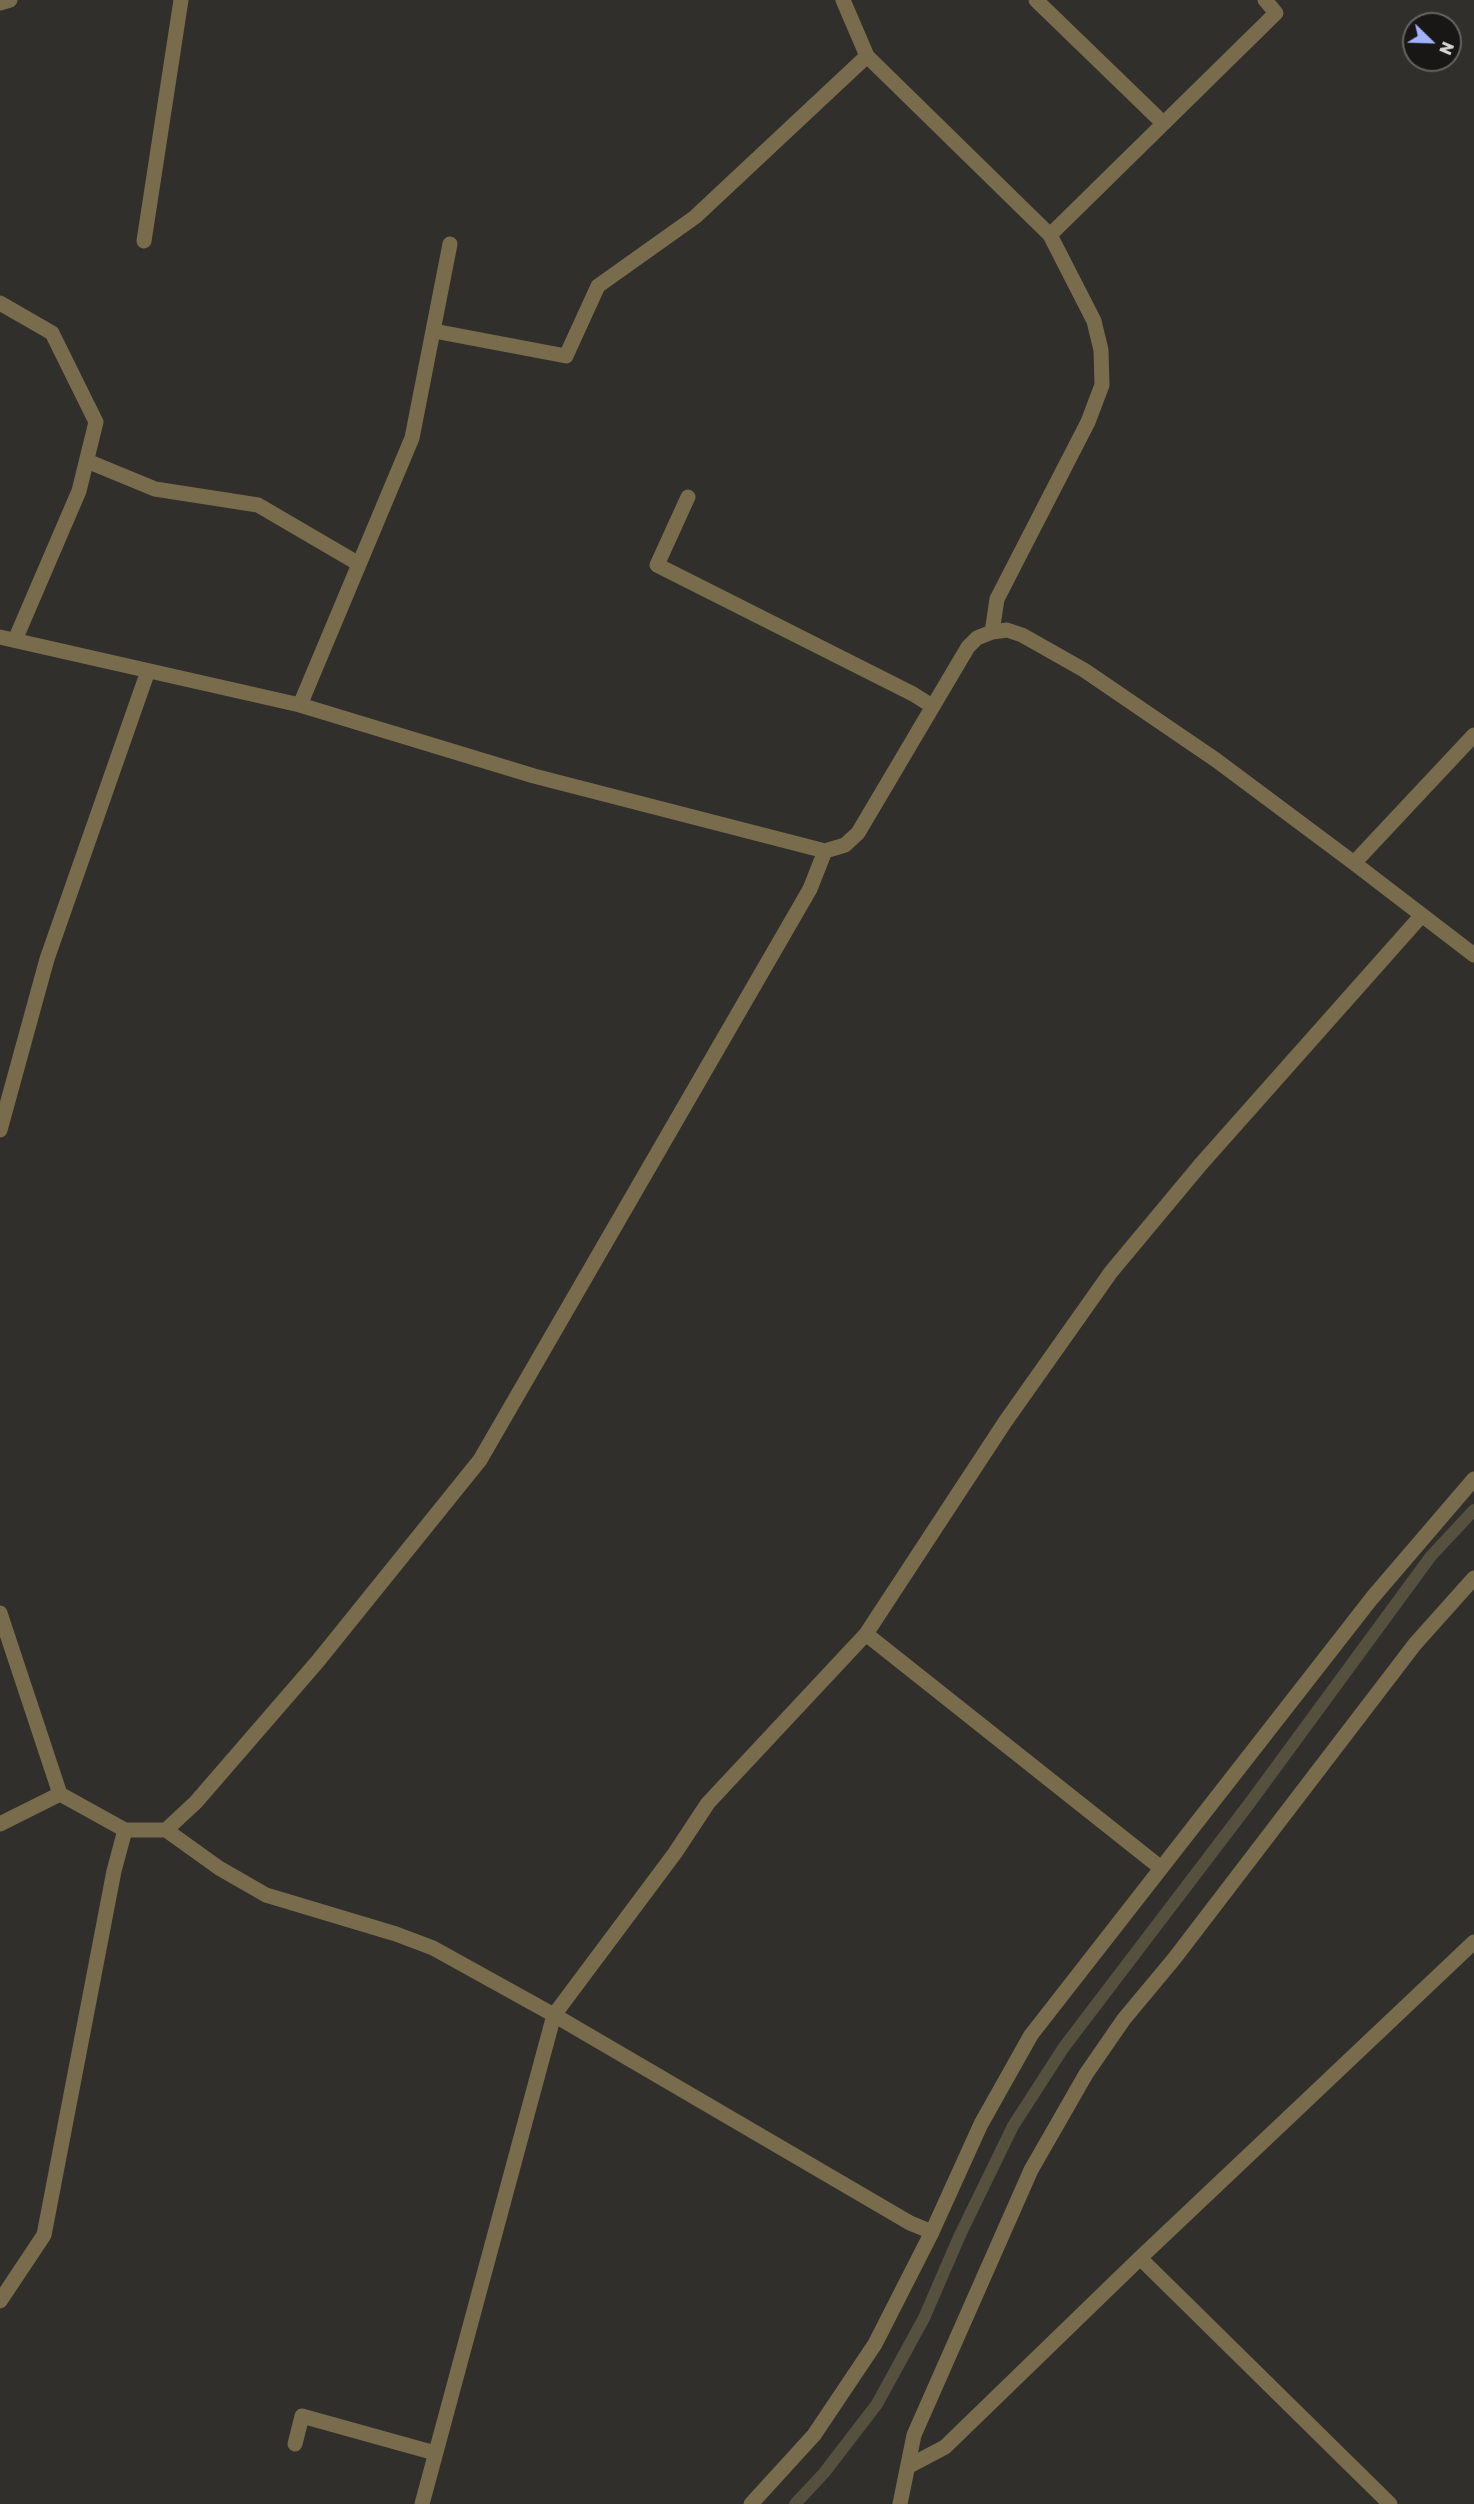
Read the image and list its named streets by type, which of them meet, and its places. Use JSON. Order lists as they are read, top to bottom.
{
  "north": "bottom right"
}
